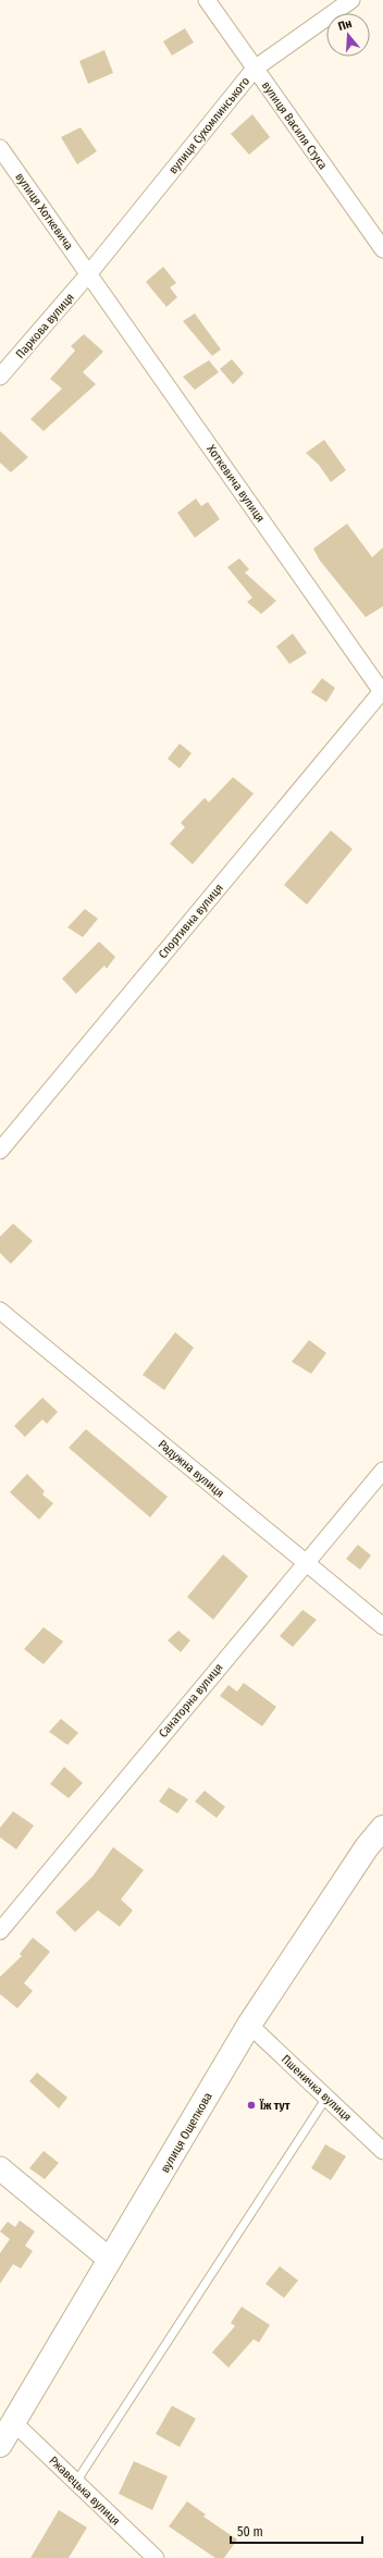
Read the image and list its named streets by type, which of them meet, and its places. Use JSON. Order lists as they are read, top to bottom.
{
  "streets": {
    "highway": ["вулиця Ощепкова"],
    "street": [
      "вулиця Сухомлинського",
      "вулиця Василя Стуса",
      "вулиця Хоткевича",
      "Паркова вулиця",
      "Хоткевича вулиця",
      "Спортивна вулиця",
      "Радужна вулиця",
      "Санаторна вулиця",
      "Пшеничка вулиця",
      "Ржавецька вулиця"
    ]
  },
  "crossings": [
    ["вулиця Сухомлинського", "вулиця Василя Стуса"],
    ["вулиця Сухомлинського", "вулиця Хоткевича"],
    ["вулиця Сухомлинського", "Паркова вулиця"],
    ["вулиця Сухомлинського", "Хоткевича вулиця"],
    ["вулиця Хоткевича", "Паркова вулиця"],
    ["вулиця Хоткевича", "Хоткевича вулиця"],
    ["Паркова вулиця", "Хоткевича вулиця"],
    ["Хоткевича вулиця", "Спортивна вулиця"],
    ["Радужна вулиця", "Санаторна вулиця"],
    ["Пшеничка вулиця", "вулиця Ощепкова"],
    ["вулиця Ощепкова", "Ржавецька вулиця"]
  ],
  "places": ["Їж тут"],
  "scale_bar": "50 m",
  "north": "top"
}
